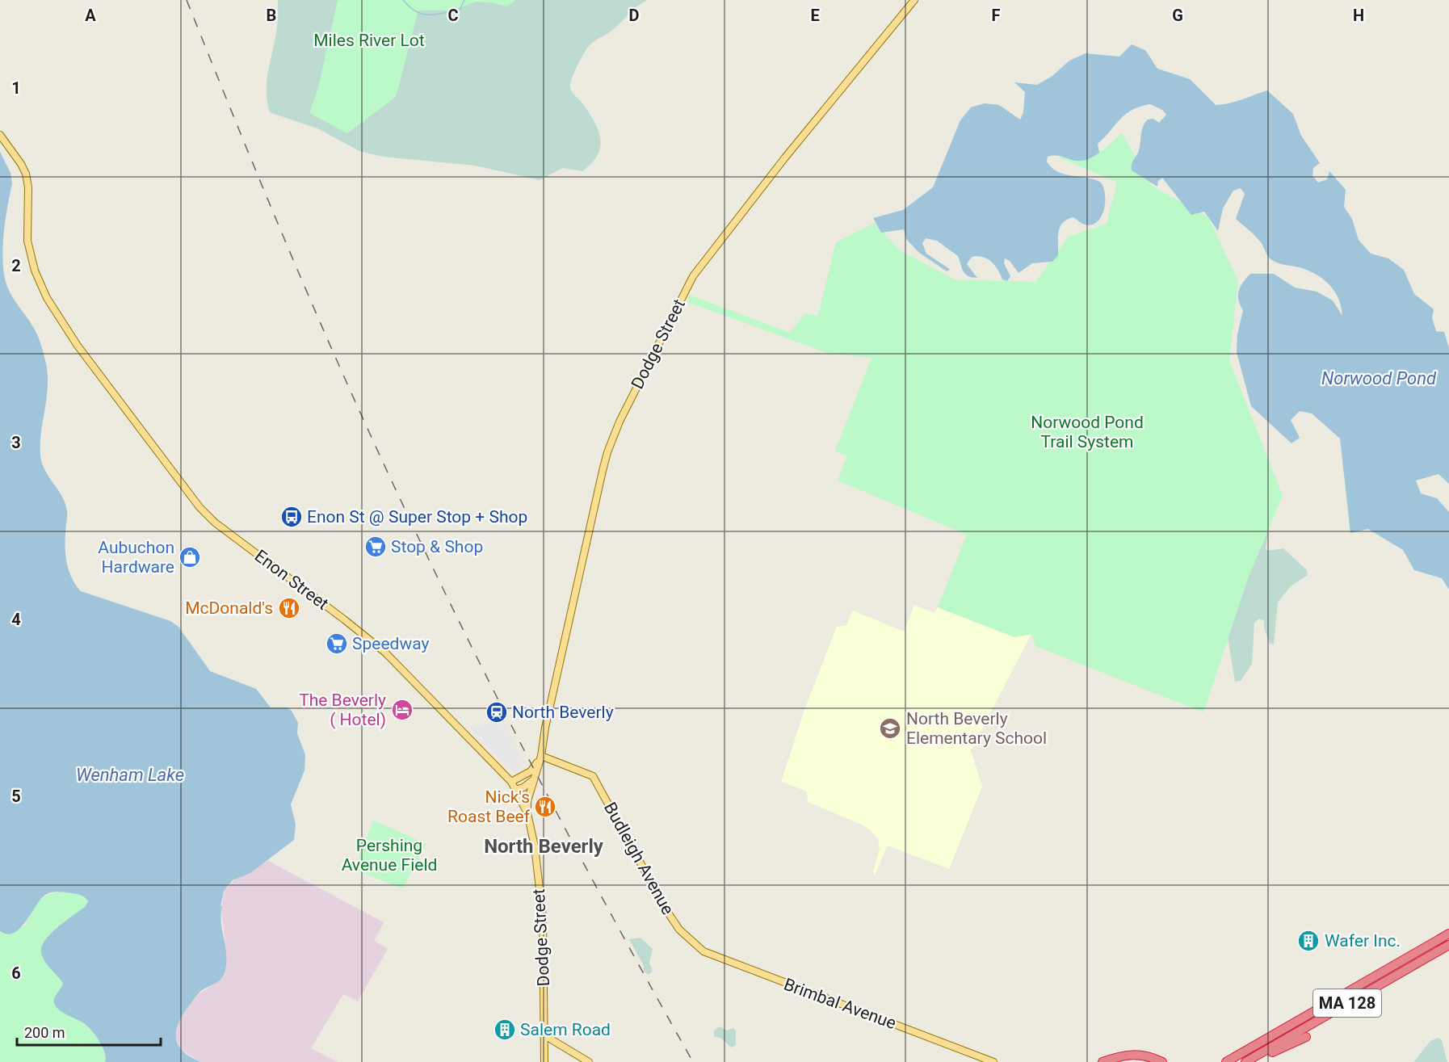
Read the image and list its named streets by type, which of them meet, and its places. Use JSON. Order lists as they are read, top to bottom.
{
  "streets": {
    "highway": ["MA 128"],
    "main road": [
      "Dodge Street",
      "Enon Street",
      "Budleigh Avenue",
      "Brimbal Avenue"
    ]
  },
  "crossings": [
    ["Dodge Street", "Enon Street"],
    ["Dodge Street", "Budleigh Avenue"],
    ["Budleigh Avenue", "Brimbal Avenue"]
  ],
  "districts": ["North Beverly"],
  "water": ["Norwood Pond", "Wenham Lake"],
  "parks": ["Miles River Lot", "Norwood Pond Trail System", "Pershing Avenue Field"],
  "places": {
    "bus stop": ["Enon St @ Super Stop + Shop"],
    "supermarket": ["Stop & Shop", "Speedway"],
    "shop": ["Aubuchon Hardware"],
    "restaurant": ["McDonald's", "Nick's Roast Beef"],
    "hotel": ["The Beverly ( Hotel)"],
    "station": ["North Beverly"],
    "school or university": ["North Beverly Elementary School"],
    "building": ["Wafer Inc.", "Salem Road"]
  },
  "scale_bar": "200 m",
  "grid": {
    "columns": [
      "A",
      "B",
      "C",
      "D",
      "E",
      "F",
      "G",
      "H"
    ],
    "rows": [
      "1",
      "2",
      "3",
      "4",
      "5",
      "6"
    ]
  }
}
